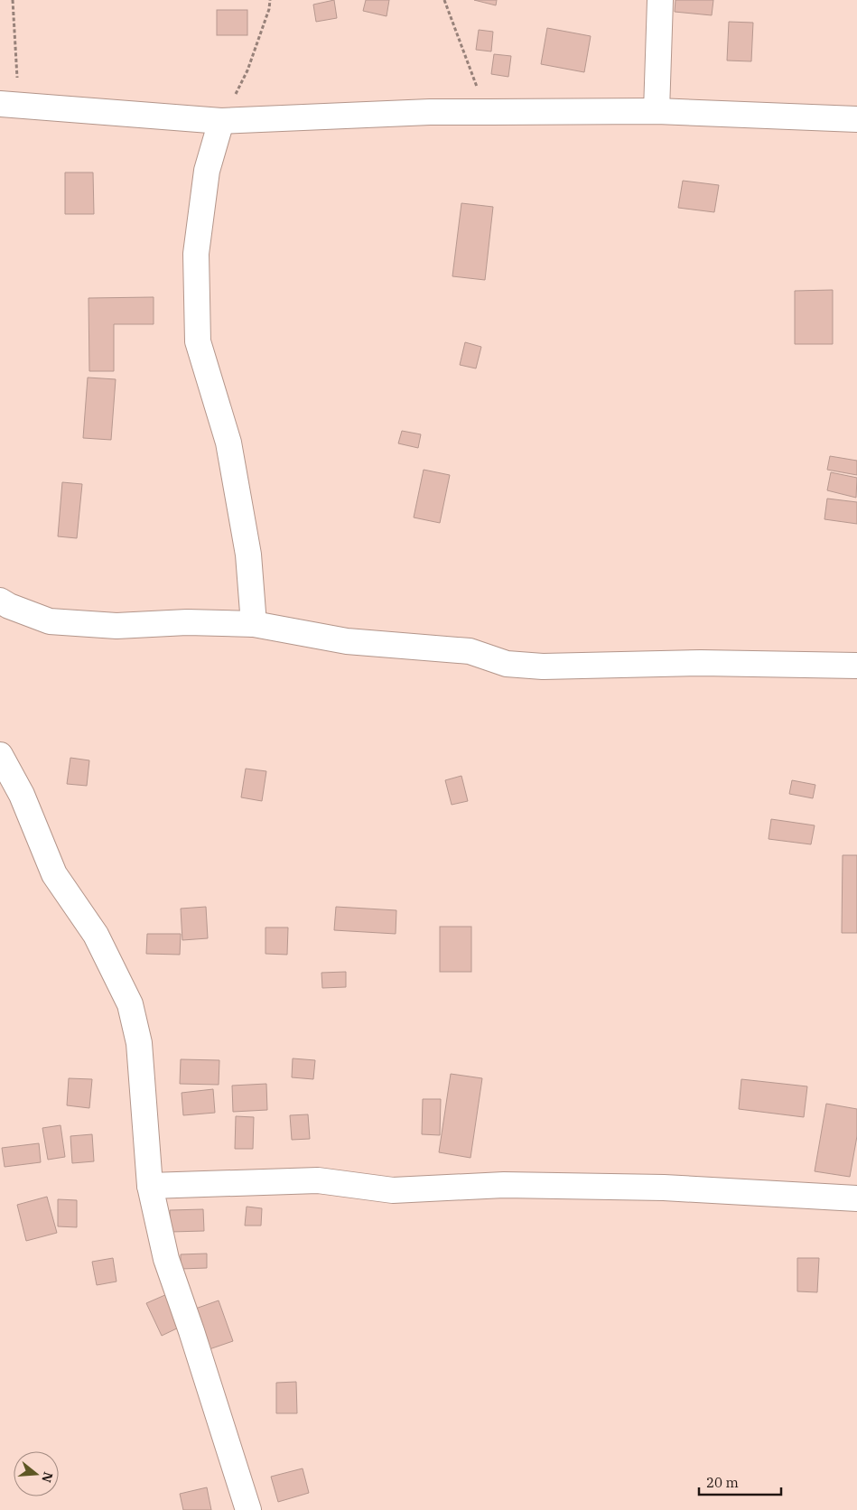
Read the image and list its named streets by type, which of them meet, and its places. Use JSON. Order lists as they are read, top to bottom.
{
  "scale_bar": "20 m",
  "north": "right"
}
